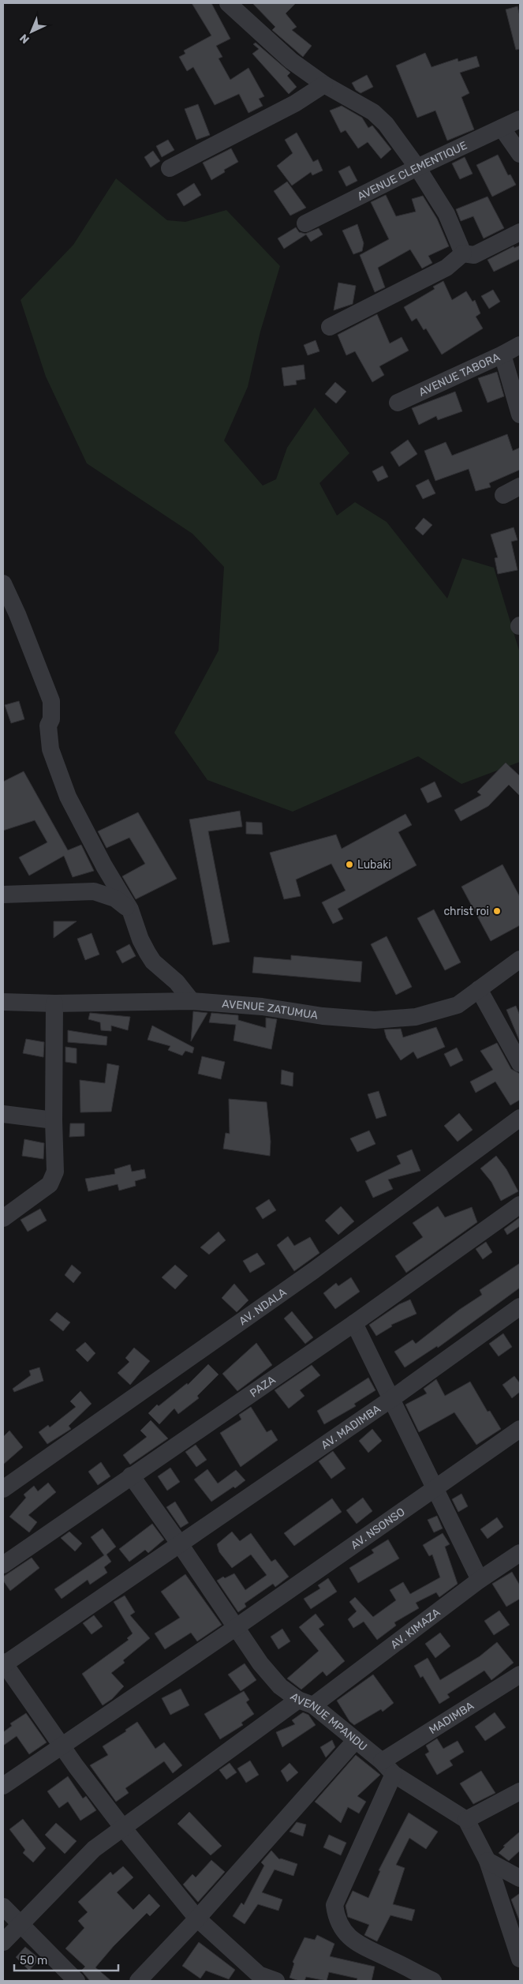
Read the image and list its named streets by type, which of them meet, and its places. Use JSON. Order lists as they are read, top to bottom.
{
  "streets": {
    "street": [
      "AVENUE CLEMENTIQUE",
      "AVENUE TABORA",
      "AVENUE ZATUMUA",
      "AV. NDALA",
      "PAZA",
      "AV. MADIMBA",
      "AV. NSONSO",
      "AV. KIMAZA",
      "MADIMBA",
      "AVENUE MPANDU"
    ]
  },
  "crossings": [
    ["PAZA", "AVENUE MPANDU"],
    ["AV. MADIMBA", "AVENUE MPANDU"],
    ["AV. NSONSO", "AVENUE MPANDU"],
    ["AV. KIMAZA", "AVENUE MPANDU"],
    ["MADIMBA", "AVENUE MPANDU"]
  ],
  "places": ["Lubaki", "christ roi"],
  "scale_bar": "50 m",
  "north": "bottom left"
}
